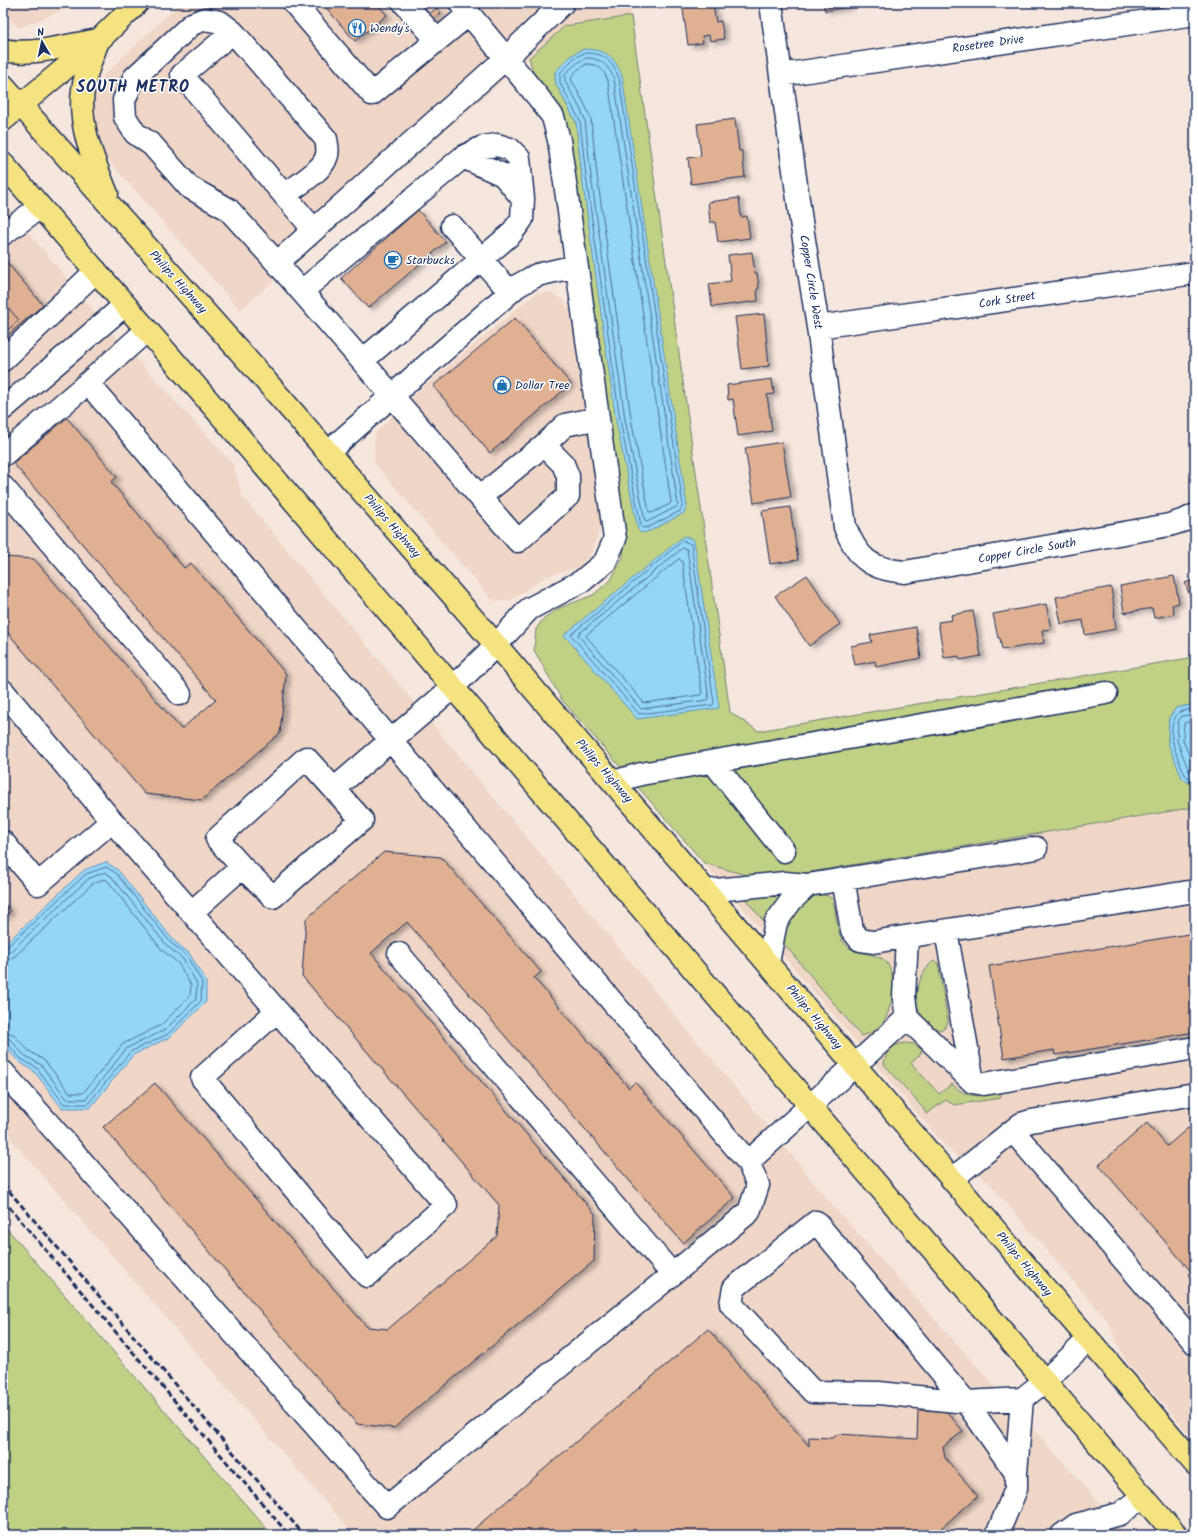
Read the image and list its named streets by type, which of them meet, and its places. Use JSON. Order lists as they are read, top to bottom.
{
  "streets": {
    "main road": ["Philips Highway"],
    "street": [
      "Rosetree Drive",
      "Copper Circle West",
      "Cork Street",
      "Copper Circle South"
    ]
  },
  "crossings": [
    ["Rosetree Drive", "Copper Circle West"],
    ["Copper Circle West", "Cork Street"],
    ["Copper Circle West", "Copper Circle South"]
  ],
  "districts": ["SOUTH METRO"],
  "places": {
    "restaurant": ["Wendy's"],
    "cafe": ["Starbucks"],
    "shop": ["Dollar Tree"]
  },
  "north": "top"
}
